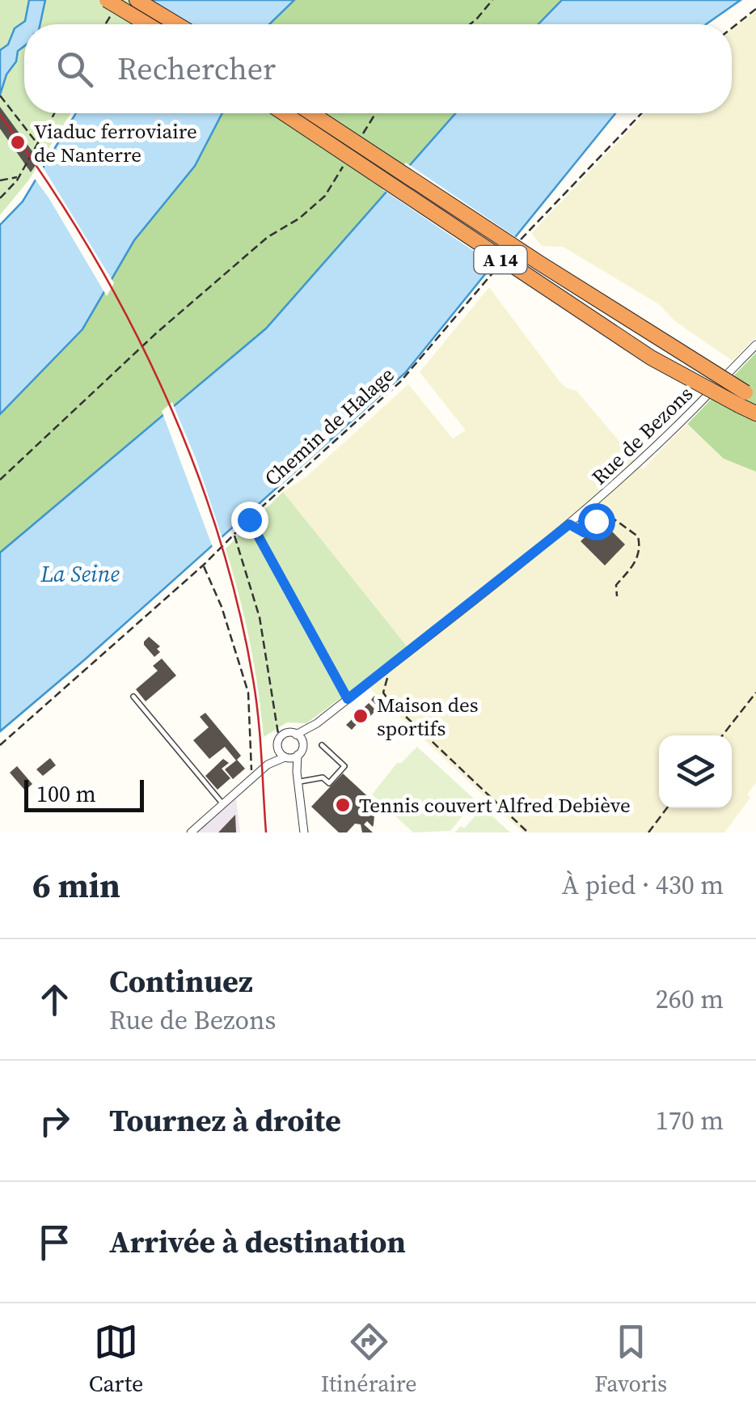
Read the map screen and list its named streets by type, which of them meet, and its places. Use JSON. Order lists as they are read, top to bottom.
{
  "streets": {
    "highway": ["A 14"],
    "street": ["Rue de Bezons"],
    "path": ["Chemin de Halage"]
  },
  "water": ["La Seine"],
  "places": ["Viaduc ferroviaire de Nanterre", "Maison des sportifs", "Tennis couvert Alfred Debiève"],
  "scale_bar": "100 m",
  "page": {
    "search": "Rechercher",
    "scale": "100 m",
    "heading": ["6 min", "À pied · 430 m"],
    "list": [
      ["Continuez", "Rue de Bezons", "260 m"],
      ["Tournez à droite", "170 m"],
      "Arrivée à destination"
    ],
    "nav": ["Carte", "Itinéraire", "Favoris"]
  }
}
